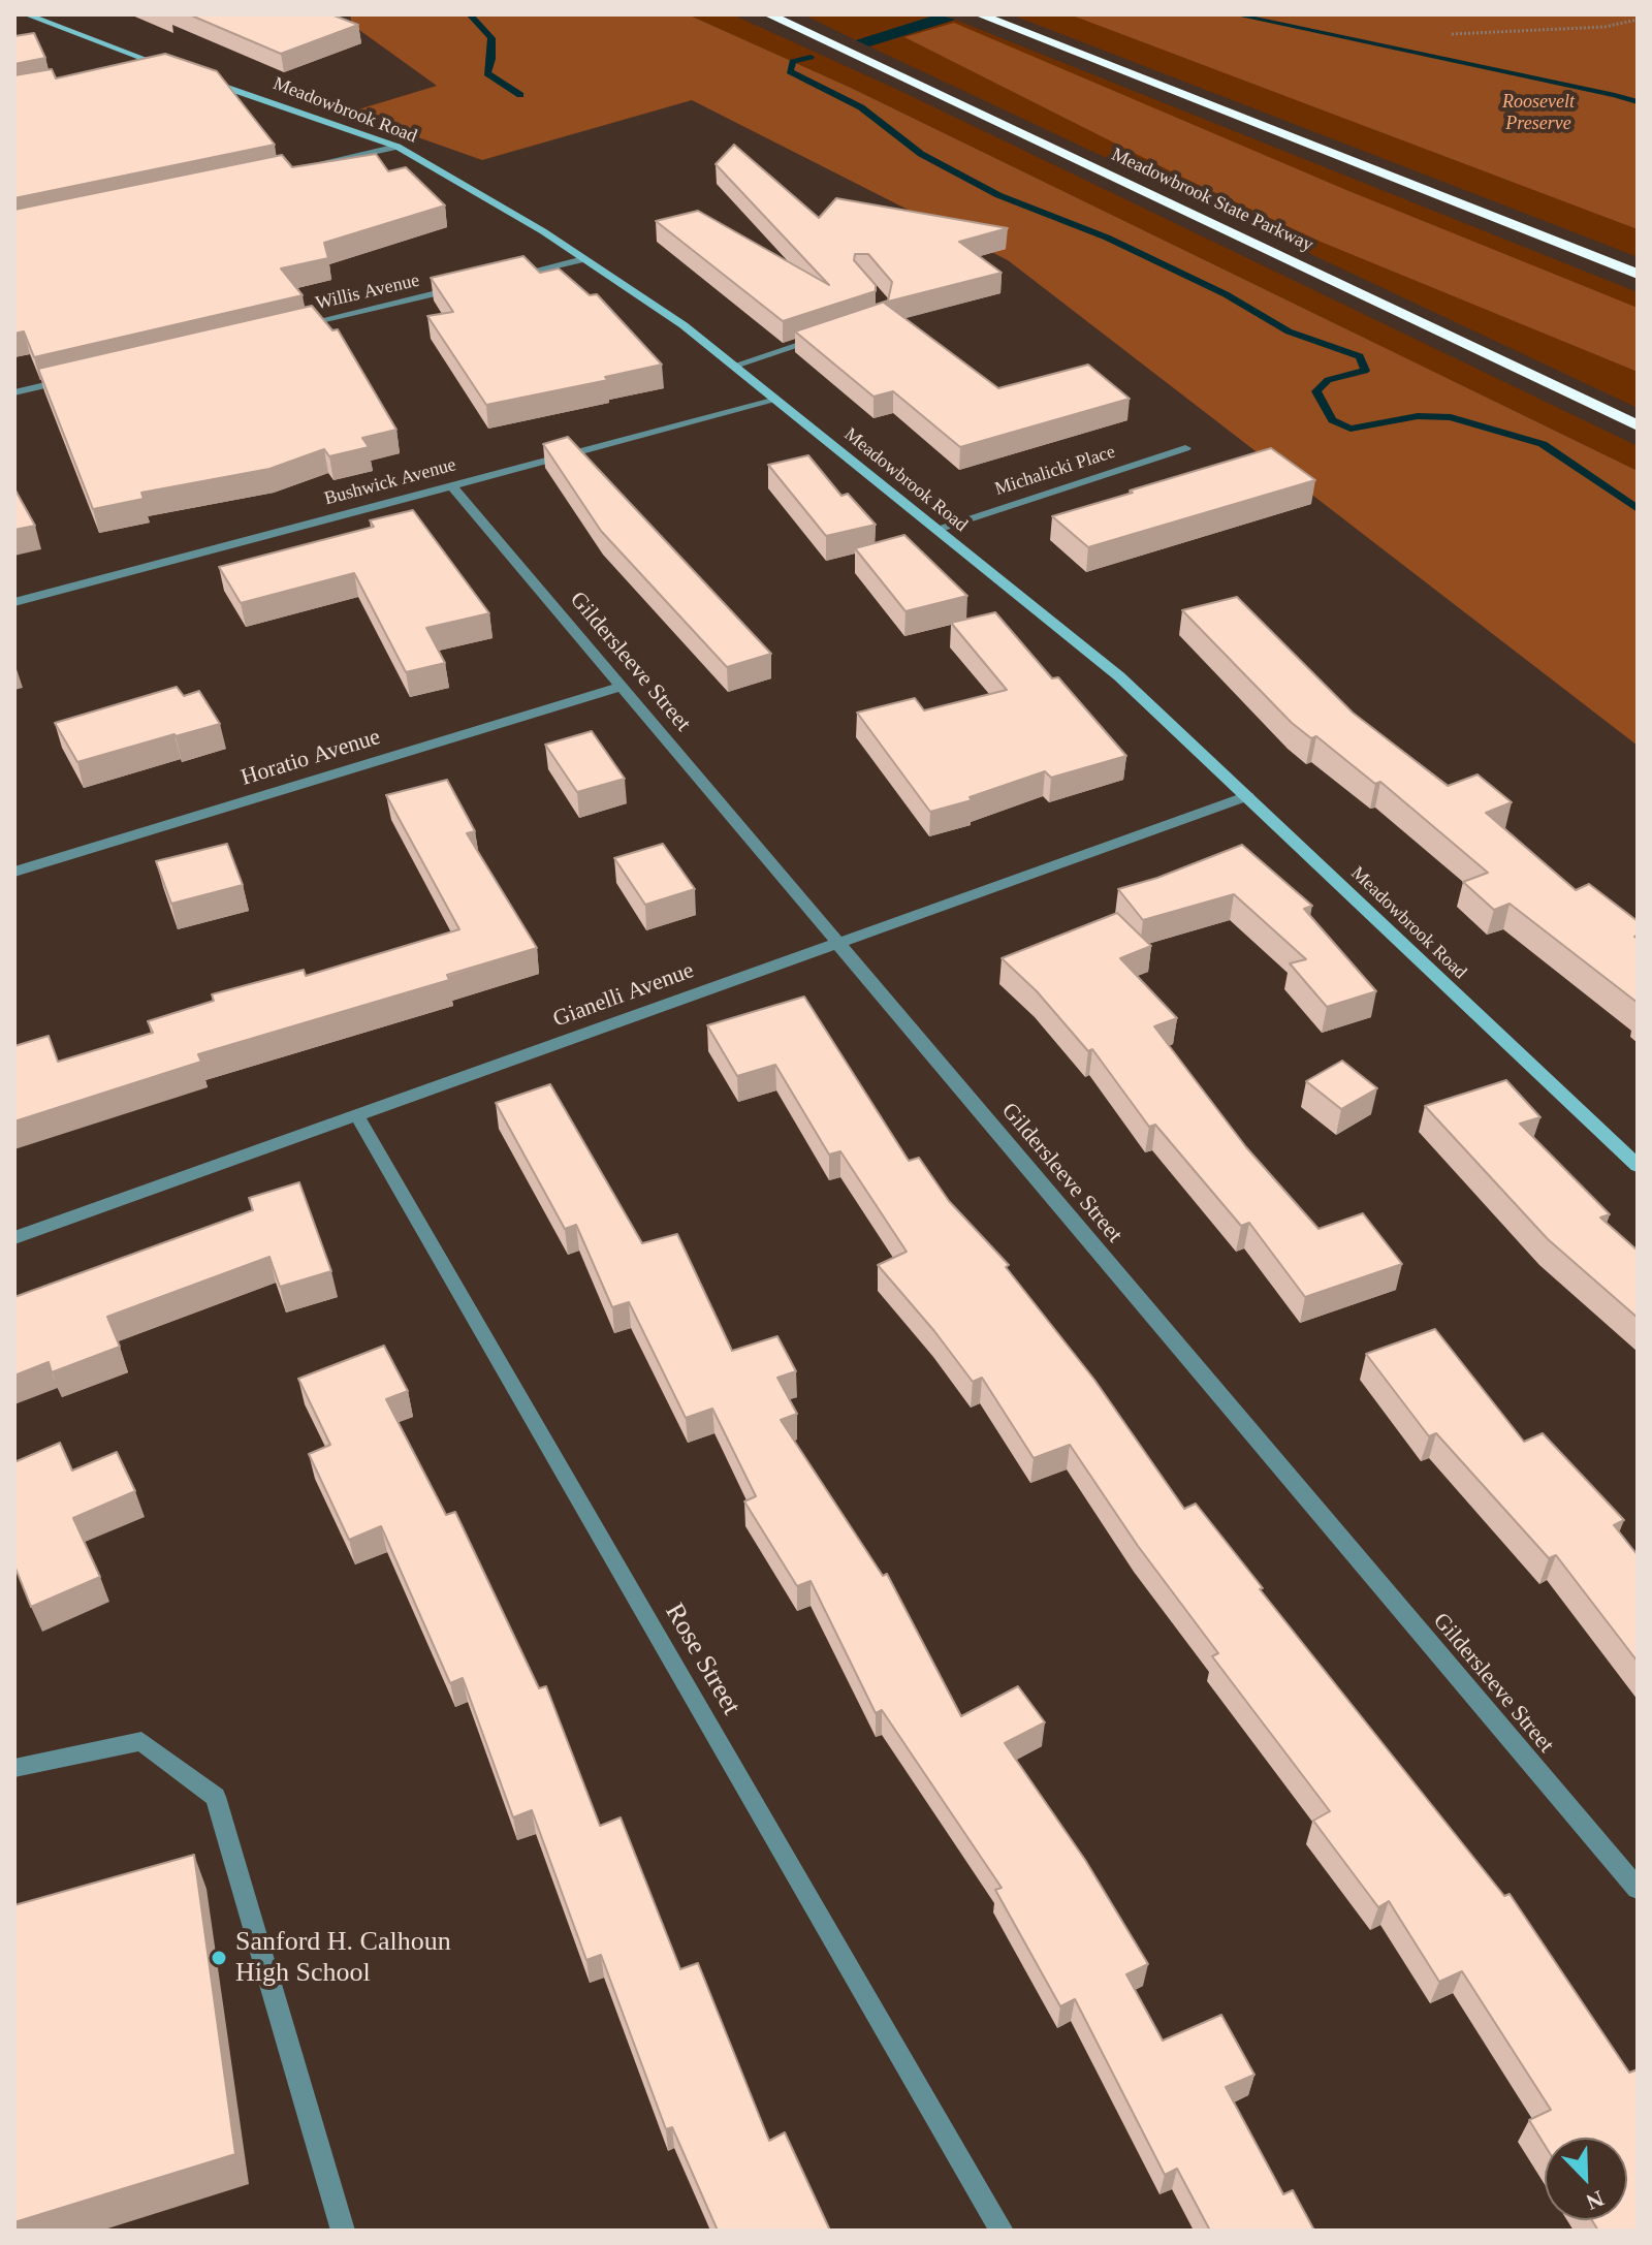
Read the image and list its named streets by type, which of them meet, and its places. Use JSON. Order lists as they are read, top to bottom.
{
  "streets": {
    "highway": ["Meadowbrook State Parkway"],
    "street": [
      "Meadowbrook Road",
      "Willis Avenue",
      "Michalicki Place",
      "Bushwick Avenue",
      "Gildersleeve Street",
      "Horatio Avenue",
      "Gianelli Avenue",
      "Rose Street"
    ]
  },
  "crossings": [
    ["Meadowbrook Road", "Michalicki Place"],
    ["Meadowbrook Road", "Bushwick Avenue"],
    ["Meadowbrook Road", "Gianelli Avenue"],
    ["Bushwick Avenue", "Gildersleeve Street"],
    ["Gildersleeve Street", "Horatio Avenue"],
    ["Gildersleeve Street", "Gianelli Avenue"],
    ["Gianelli Avenue", "Rose Street"]
  ],
  "parks": ["Roosevelt Preserve"],
  "places": ["Sanford H. Calhoun High School"],
  "north": "bottom right"
}
